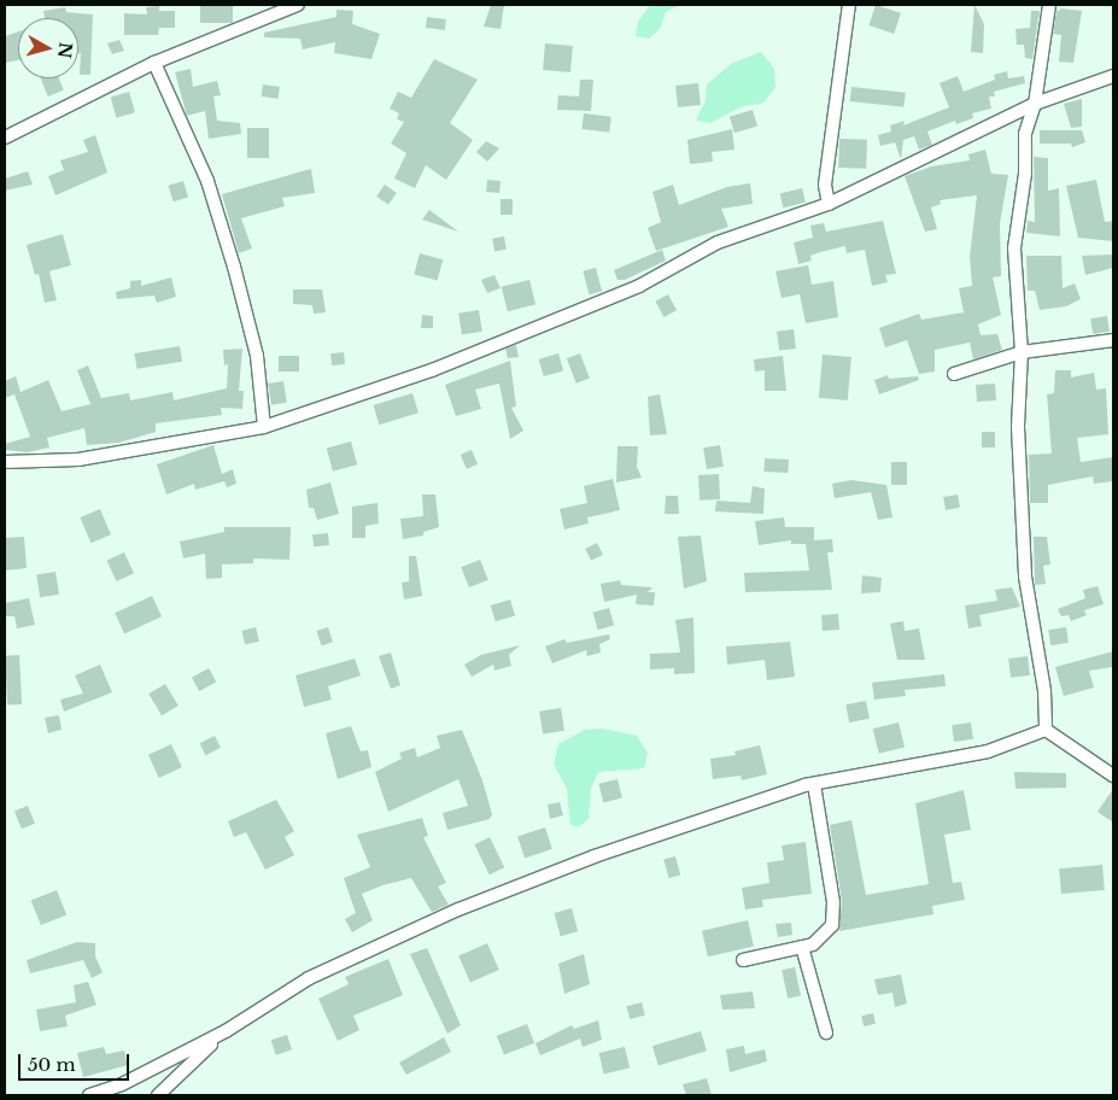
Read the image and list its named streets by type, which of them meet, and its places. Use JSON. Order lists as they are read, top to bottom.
{
  "scale_bar": "50 m",
  "north": "right"
}
